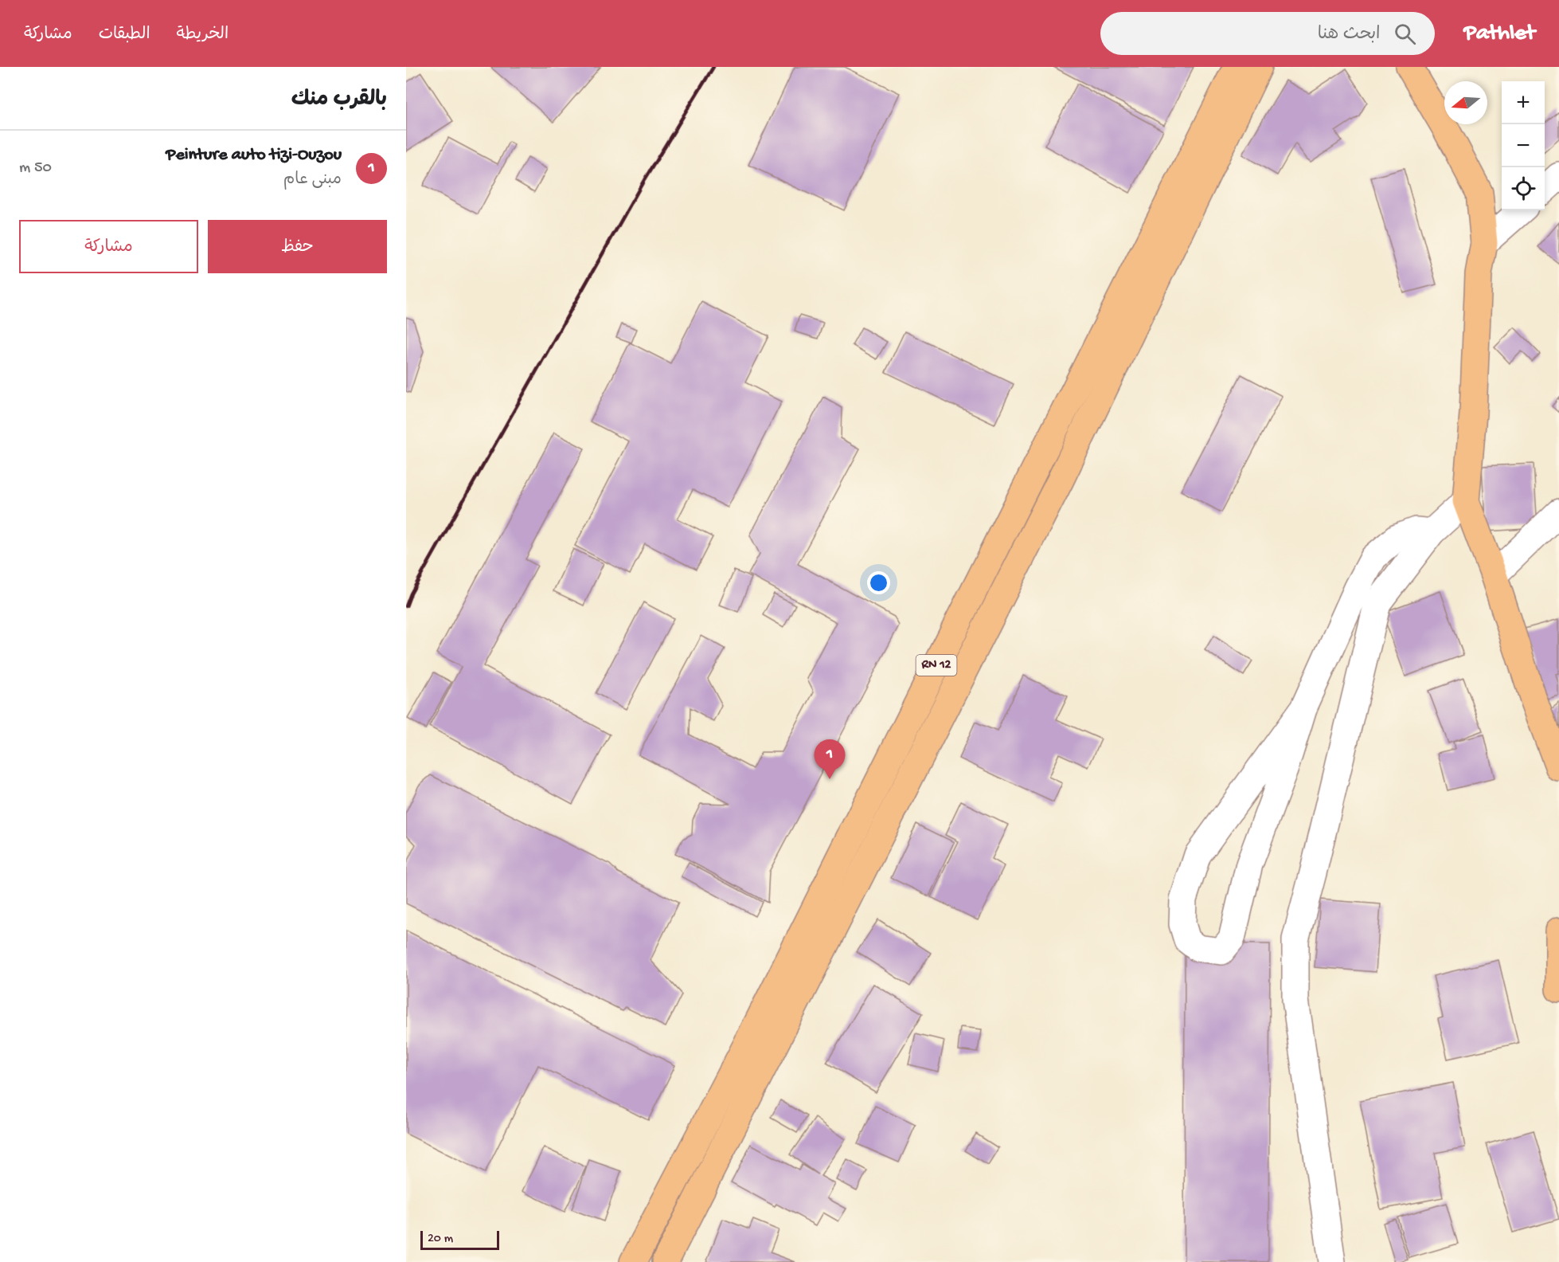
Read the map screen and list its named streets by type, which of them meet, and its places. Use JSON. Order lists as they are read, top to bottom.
{
  "streets": {
    "main road": ["RN 12"]
  },
  "scale_bar": "20 m",
  "north": "left",
  "page": {
    "header": "Pathlet",
    "search": "ابحث هنا",
    "nav": ["الخريطة", "الطبقات", "مشاركة"],
    "heading": "بالقرب منك",
    "map_buttons": ["+", "−"],
    "list": [
      {
        "mark": "1",
        "name": "Peinture auto tizi-Ouzou",
        "note": "مبنى عام",
        "value": "50 m"
      }
    ],
    "buttons": ["حفظ", "مشاركة"],
    "pins": "1",
    "scale": "20 m"
  }
}
